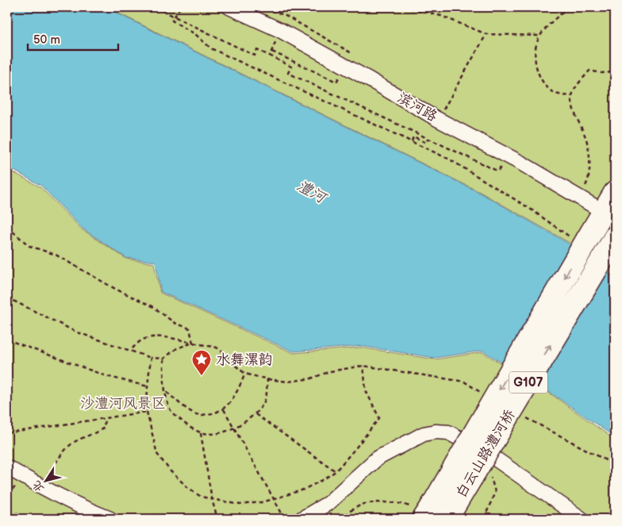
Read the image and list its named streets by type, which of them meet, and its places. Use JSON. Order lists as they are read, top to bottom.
{
  "streets": {
    "highway": ["G107", "白云山路澧河桥"],
    "street": ["滨河路"]
  },
  "crossings": [
    ["滨河路", "G107"],
    ["G107", "白云山路澧河桥"]
  ],
  "water": ["澧河"],
  "parks": ["沙澧河风景区"],
  "places": {
    "place": ["水舞漯韵"]
  },
  "scale_bar": "50 m",
  "north": "bottom left"
}
